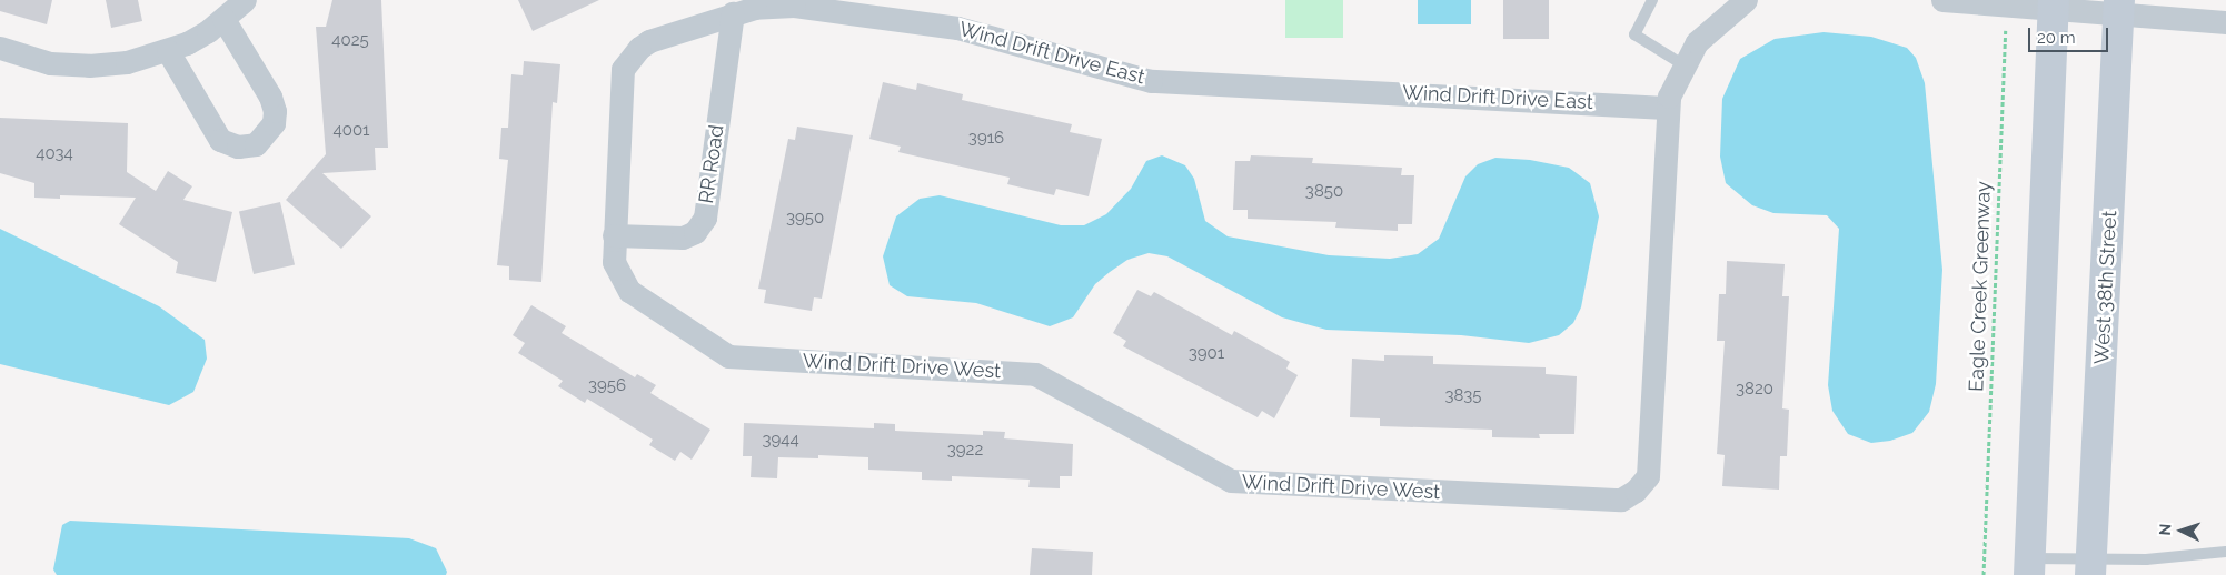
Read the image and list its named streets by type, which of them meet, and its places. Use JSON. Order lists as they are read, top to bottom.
{
  "streets": {
    "main road": ["West 38th Street"],
    "street": ["Wind Drift Drive East", "RR Road", "Wind Drift Drive West"],
    "path": ["Eagle Creek Greenway"]
  },
  "crossings": [
    ["Wind Drift Drive East", "RR Road"],
    ["Wind Drift Drive East", "Wind Drift Drive West"],
    ["RR Road", "Wind Drift Drive West"]
  ],
  "house_numbers": [
    "4025",
    "4001",
    "3916",
    "4034",
    "3850",
    "3950",
    "3901",
    "3956",
    "3820",
    "3835",
    "3944",
    "3922"
  ],
  "scale_bar": "20 m",
  "north": "left"
}
